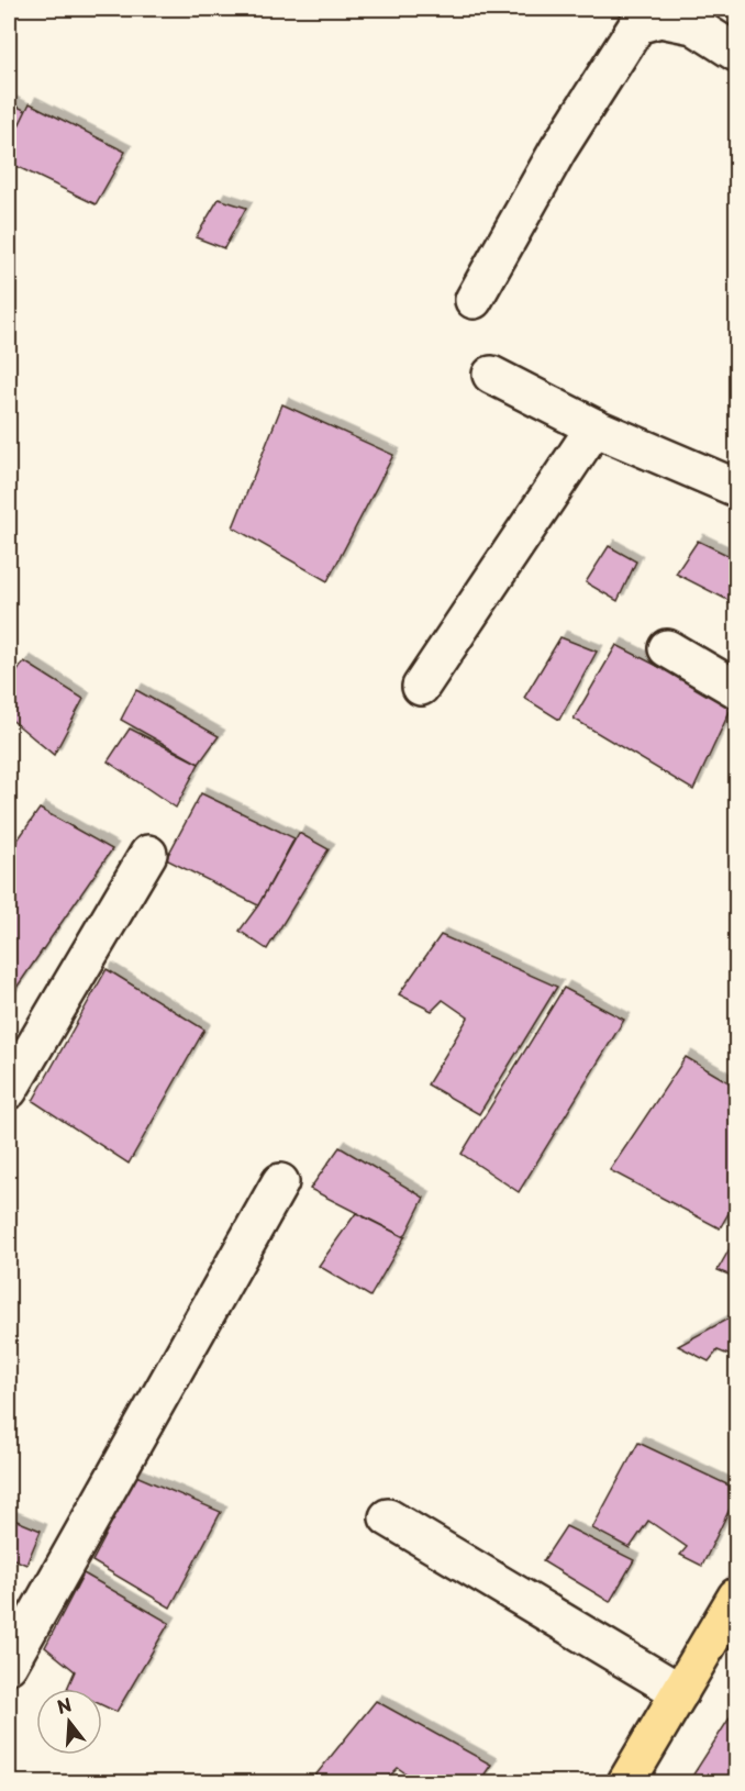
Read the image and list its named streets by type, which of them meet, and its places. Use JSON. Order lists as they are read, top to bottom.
{
  "north": "top"
}
